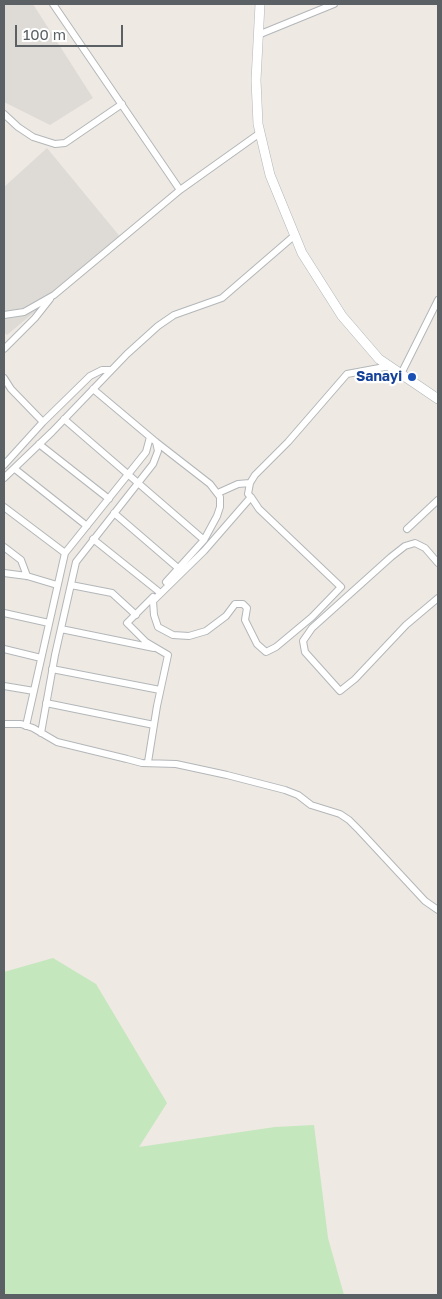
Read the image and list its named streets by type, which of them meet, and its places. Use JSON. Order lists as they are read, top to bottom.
{
  "places": ["Sanayi"],
  "scale_bar": "100 m"
}
